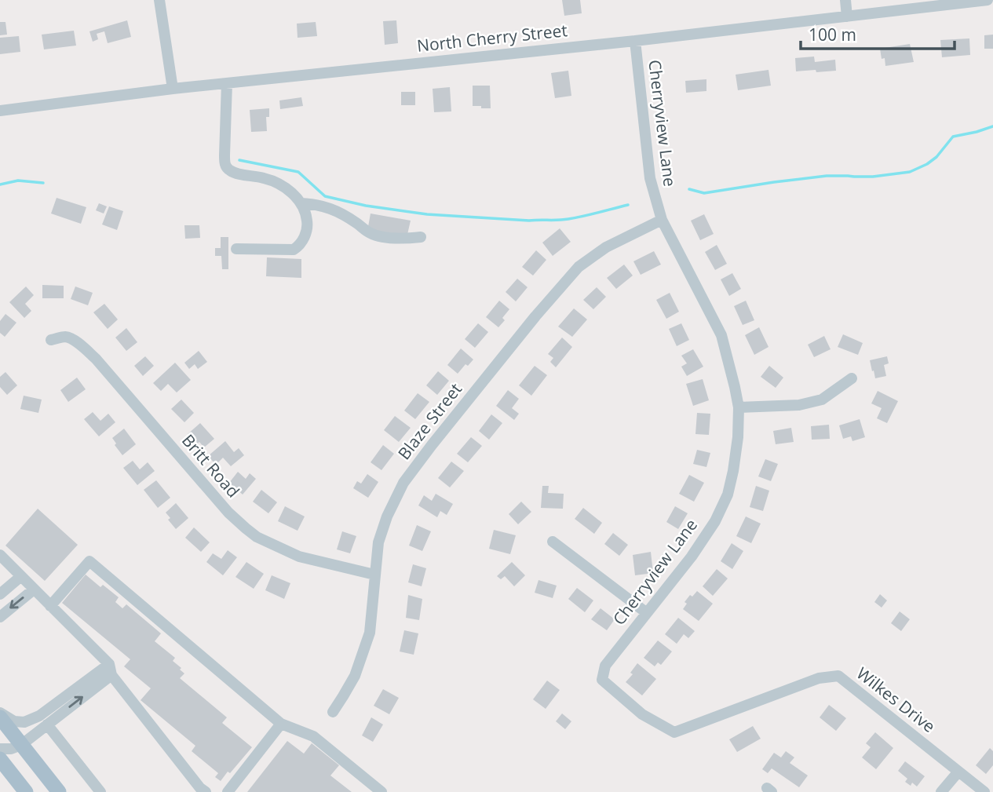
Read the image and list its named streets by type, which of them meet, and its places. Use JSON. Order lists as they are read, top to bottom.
{
  "streets": {
    "street": [
      "North Cherry Street",
      "Cherryview Lane",
      "Blaze Street",
      "Britt Road",
      "Wilkes Drive"
    ]
  },
  "crossings": [
    ["North Cherry Street", "Cherryview Lane"],
    ["Cherryview Lane", "Blaze Street"],
    ["Cherryview Lane", "Wilkes Drive"],
    ["Blaze Street", "Britt Road"]
  ],
  "scale_bar": "100 m"
}
